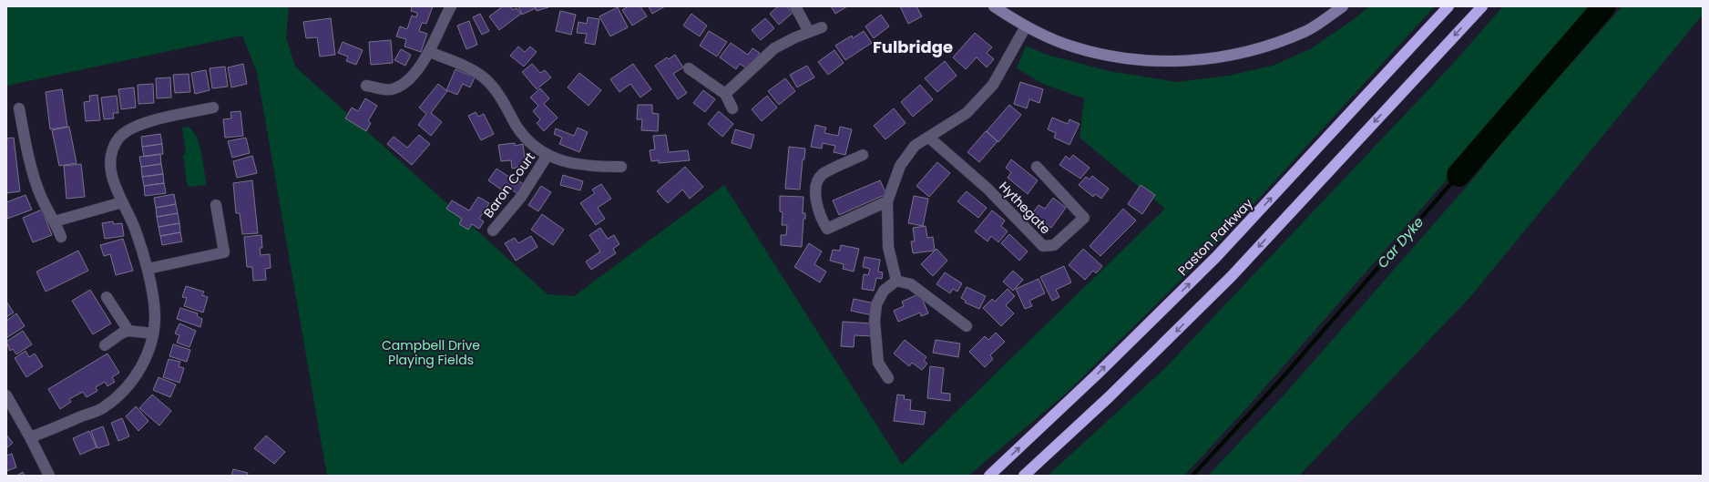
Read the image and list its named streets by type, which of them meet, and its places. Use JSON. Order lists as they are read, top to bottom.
{
  "streets": {
    "highway": ["Paston Parkway"],
    "street": ["Baron Court", "Hythegate"]
  },
  "districts": ["Fulbridge"],
  "water": ["Car Dyke"],
  "parks": ["Campbell Drive Playing Fields"]
}
